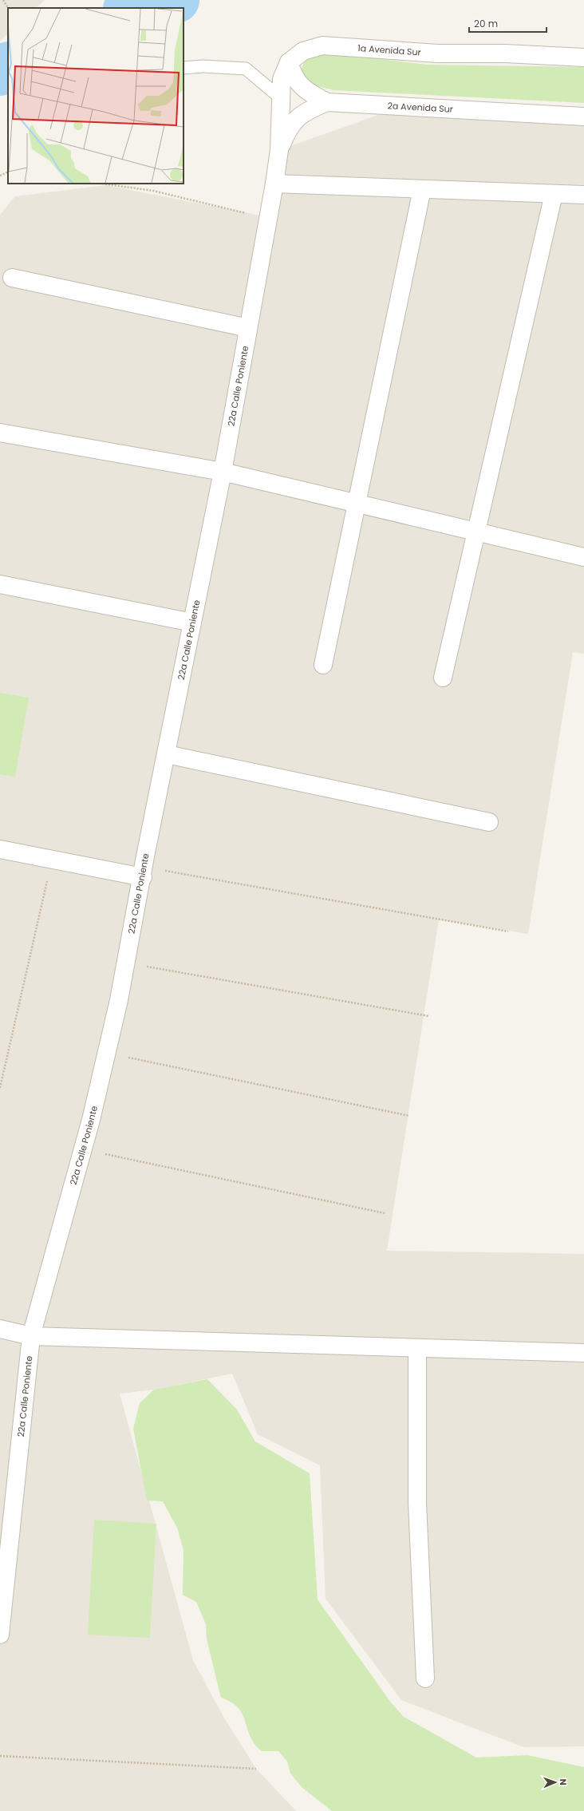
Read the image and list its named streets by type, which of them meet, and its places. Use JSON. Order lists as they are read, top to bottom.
{
  "streets": {
    "street": ["1a Avenida Sur", "2a Avenida Sur", "22a Calle Poniente"]
  },
  "crossings": [
    ["1a Avenida Sur", "2a Avenida Sur"],
    ["1a Avenida Sur", "22a Calle Poniente"],
    ["2a Avenida Sur", "22a Calle Poniente"]
  ],
  "scale_bar": "20 m",
  "north": "right"
}
